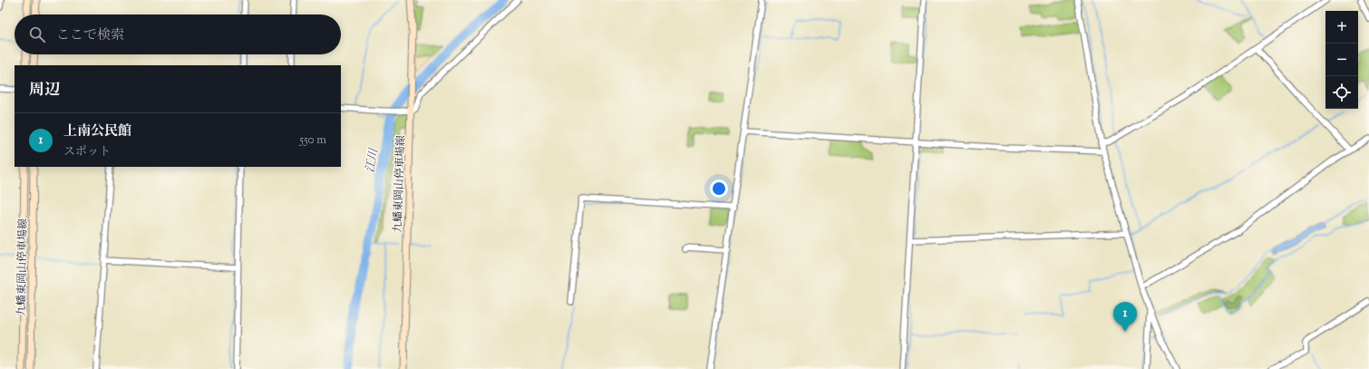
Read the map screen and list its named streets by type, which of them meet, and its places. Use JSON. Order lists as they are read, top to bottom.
{
  "streets": {
    "main road": ["九蟠東岡山停車場線"]
  },
  "water": ["江川"],
  "page": {
    "map_buttons": ["+", "−"],
    "search": "ここで検索",
    "heading": "周辺",
    "list": [
      {
        "mark": "1",
        "name": "上南公民館",
        "note": "スポット",
        "value": "550 m"
      }
    ],
    "pins": "1"
  }
}
